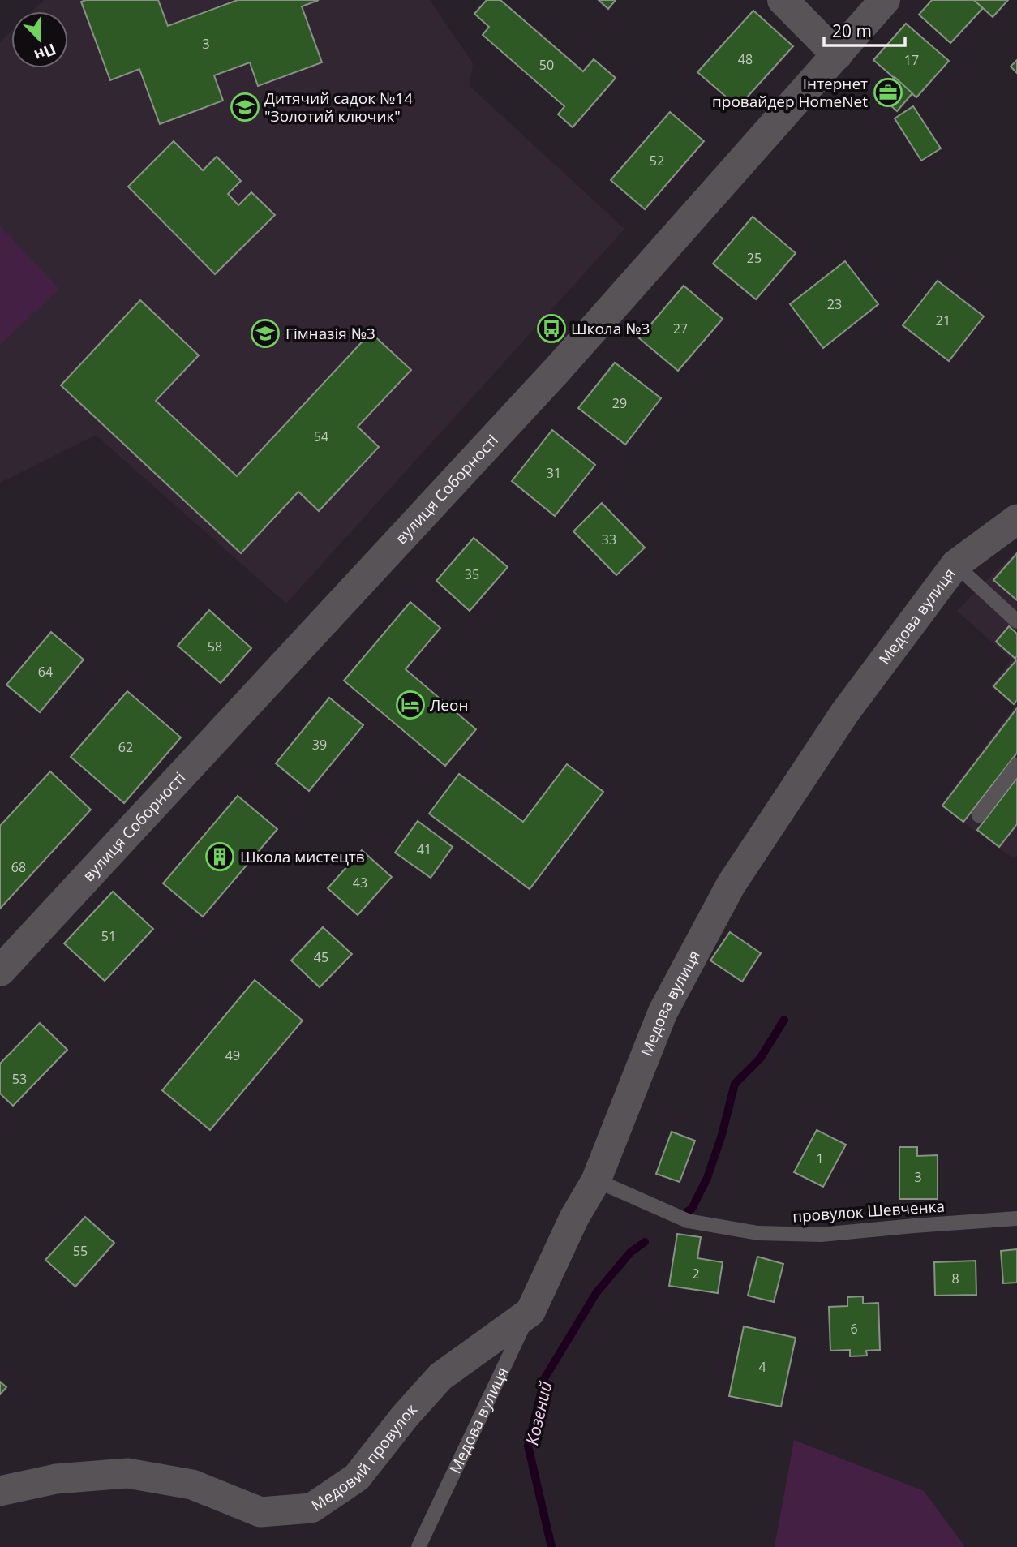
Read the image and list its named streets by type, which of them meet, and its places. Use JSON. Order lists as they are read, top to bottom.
{
  "streets": {
    "street": ["вулиця Соборності", "Медова вулиця", "Медовий провулок"],
    "lane": ["провулок Шевченка"]
  },
  "crossings": [
    ["Медова вулиця", "провулок Шевченка"],
    ["Медова вулиця", "Медовий провулок"]
  ],
  "water": ["Козений"],
  "places": {
    "office": ["Інтернет провайдер HomeNet"],
    "school or university": ["Дитячий садок №14 \"Золотий ключик\"", "Гімназія №3"],
    "bus stop": ["Школа №3"],
    "hotel": ["Леон"],
    "building": ["Школа мистецтв"]
  },
  "house_numbers": [
    "3",
    "48",
    "17",
    "50",
    "52",
    "25",
    "23",
    "21",
    "27",
    "29",
    "54",
    "31",
    "33",
    "35",
    "58",
    "64",
    "39",
    "62",
    "41",
    "68",
    "43",
    "51",
    "45",
    "49",
    "53",
    "1",
    "3",
    "55",
    "2",
    "8",
    "6",
    "4"
  ],
  "scale_bar": "20 m",
  "north": "bottom right"
}
